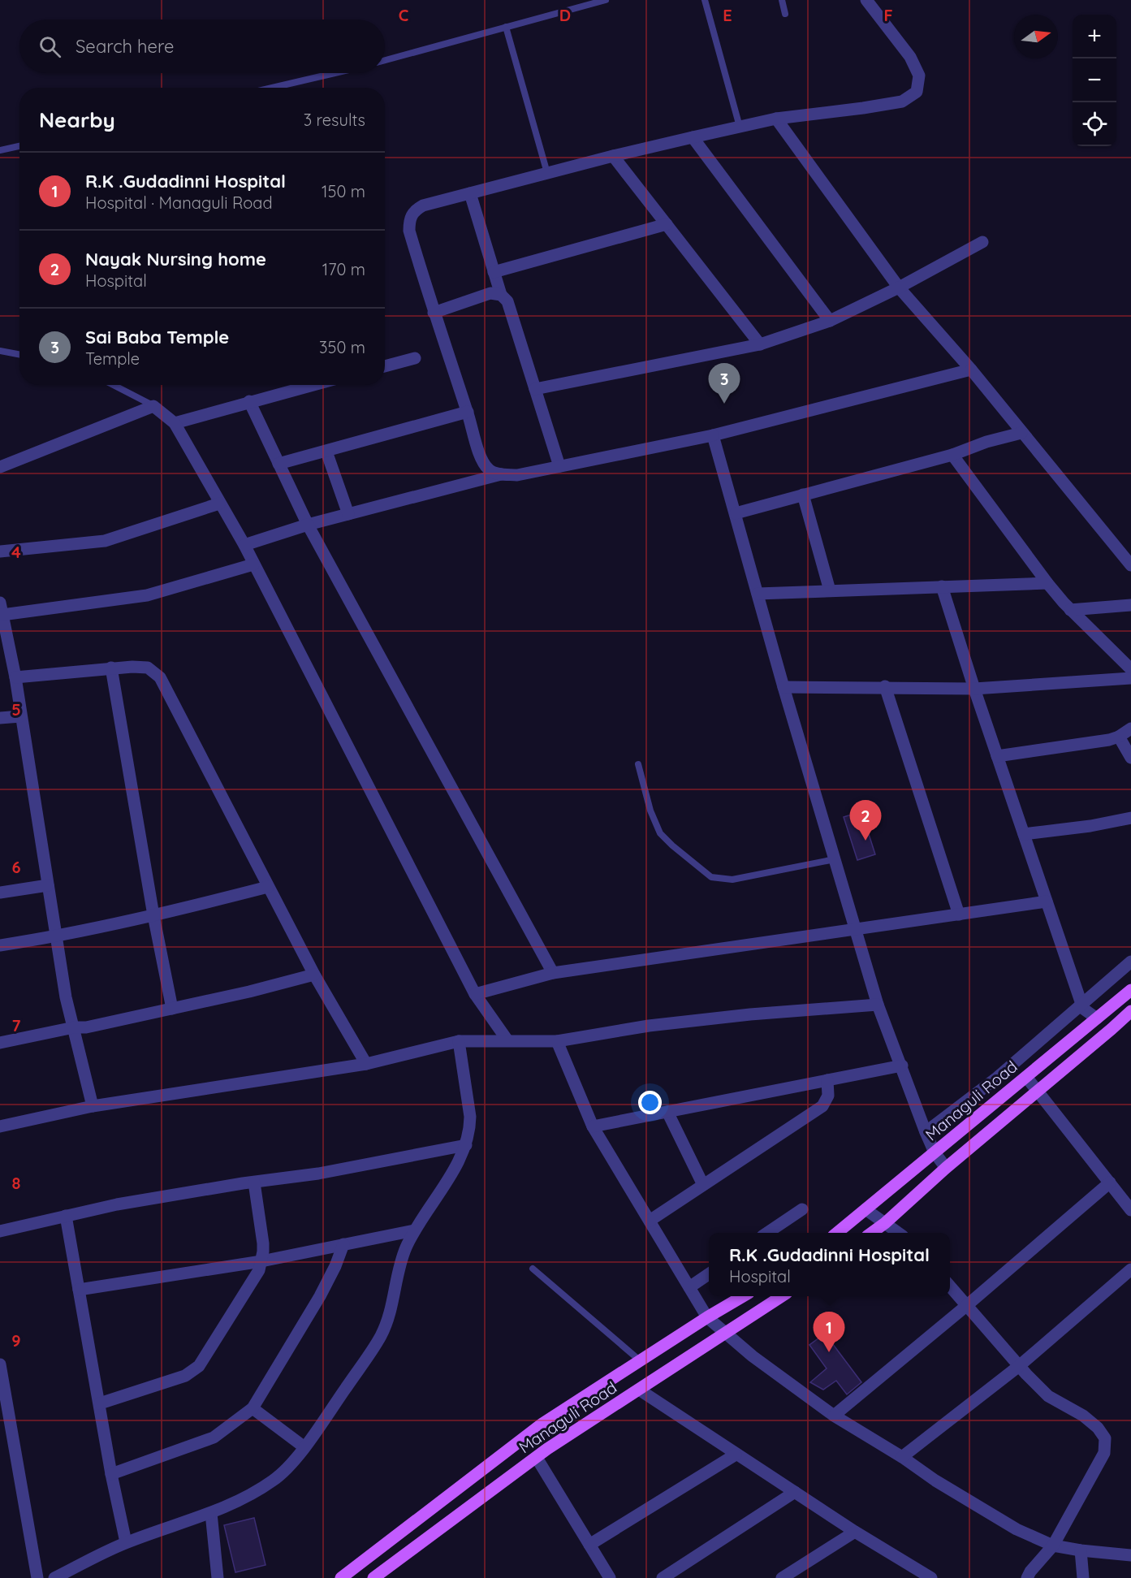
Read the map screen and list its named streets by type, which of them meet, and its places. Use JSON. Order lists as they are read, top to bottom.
{
  "streets": {
    "main road": ["Managuli Road"]
  },
  "north": "right",
  "page": {
    "map_buttons": ["+", "−"],
    "search": "Search here",
    "heading": ["Nearby", "3 results"],
    "list": [
      {
        "mark": "1",
        "name": "R.K .Gudadinni Hospital",
        "note": "Hospital · Managuli Road",
        "value": "150 m"
      },
      {
        "mark": "2",
        "name": "Nayak Nursing home",
        "note": "Hospital",
        "value": "170 m"
      },
      {
        "mark": "3",
        "name": "Sai Baba Temple",
        "note": "Temple",
        "value": "350 m"
      }
    ],
    "pins": ["3", "2", "1"],
    "popup": ["R.K .Gudadinni Hospital", "Hospital"]
  },
  "grid": {
    "columns": [
      "C",
      "D",
      "E",
      "F"
    ],
    "rows": [
      "4",
      "5",
      "6",
      "7",
      "8",
      "9"
    ]
  }
}
